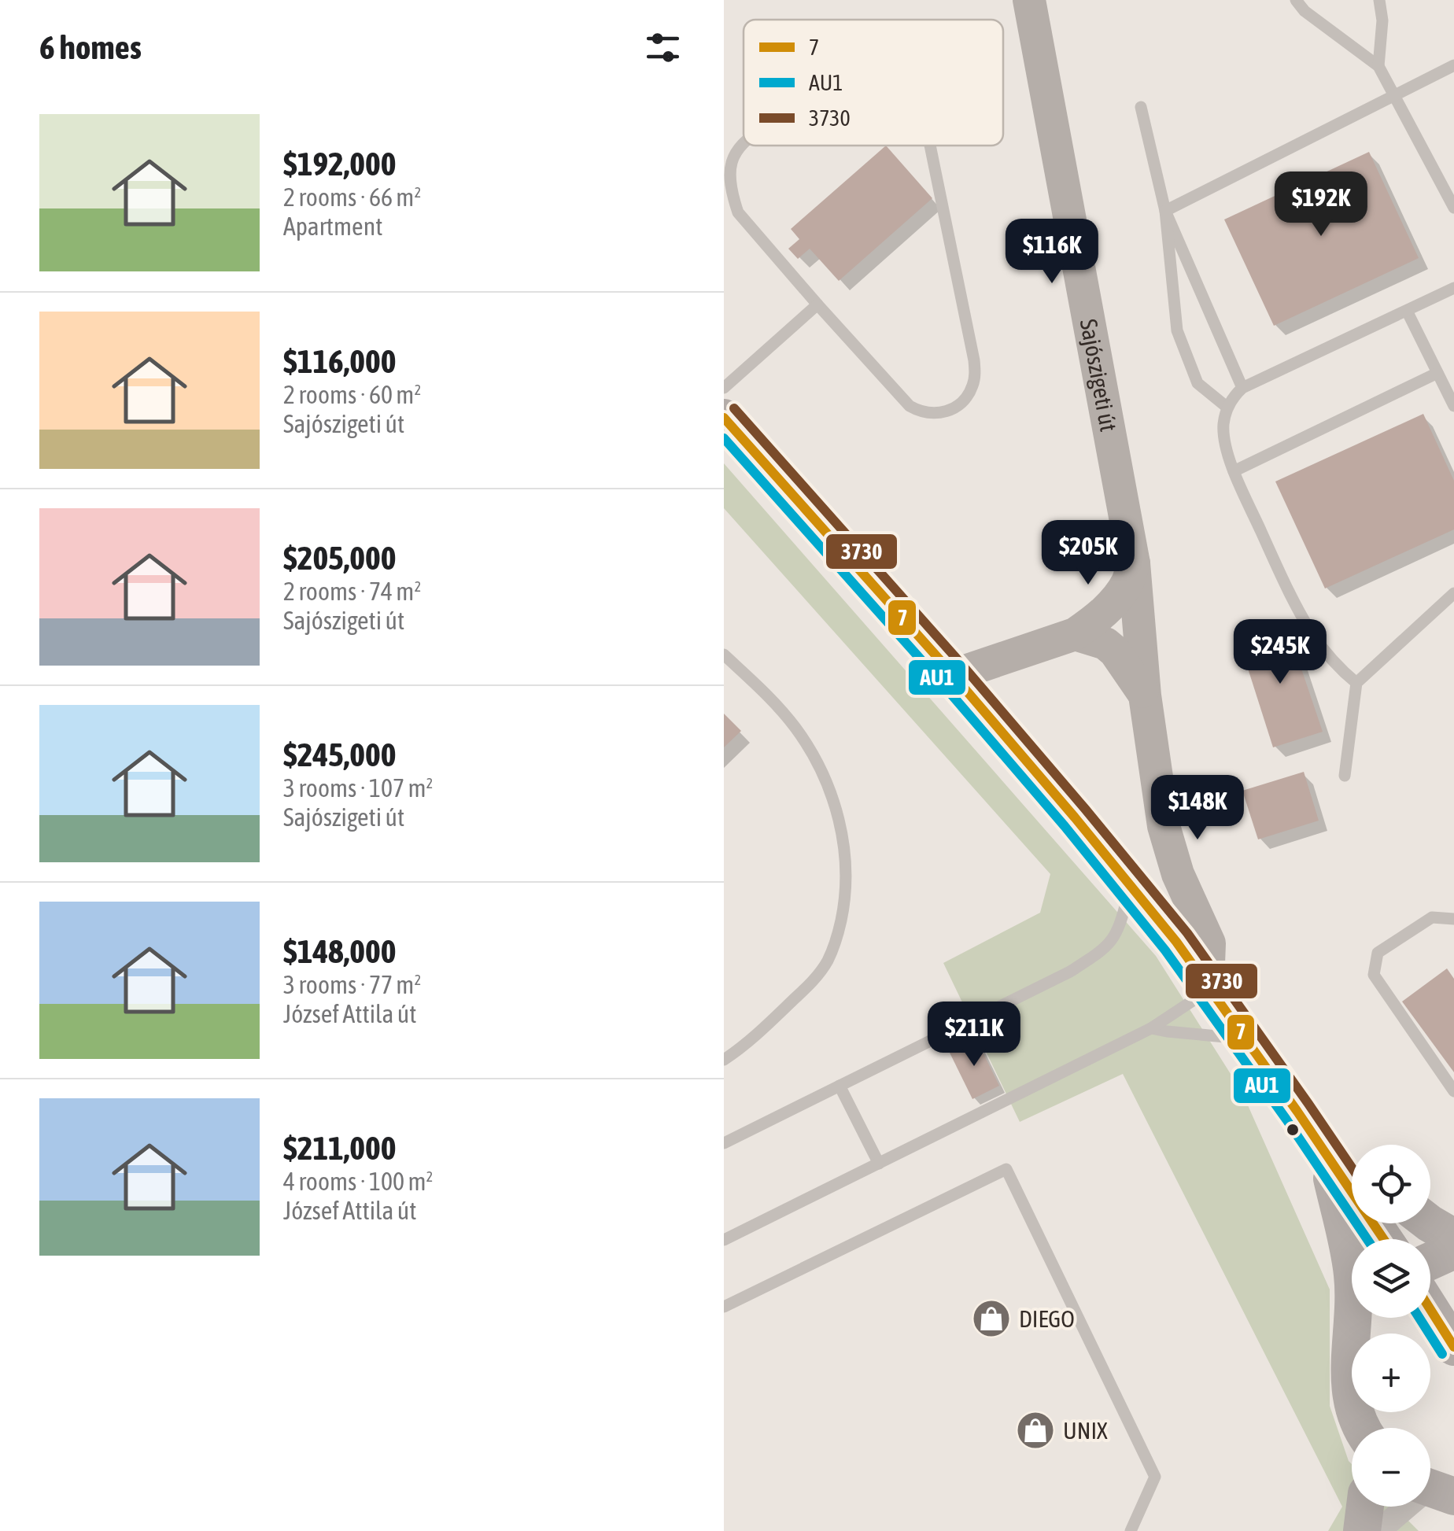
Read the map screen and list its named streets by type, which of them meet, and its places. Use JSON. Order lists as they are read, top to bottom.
{
  "streets": {
    "main road": ["Sajószigeti út"]
  },
  "places": {
    "shop": ["DIEGO", "UNIX"]
  },
  "lines": ["transit line 3730", "transit line 7", "transit line AU1"],
  "legend": ["7", "AU1", "3730"],
  "page": {
    "heading": "6 homes",
    "list": [
      {
        "name": "$192,000",
        "note": "2 rooms · 66 m² · Apartment"
      },
      {
        "name": "$116,000",
        "note": "2 rooms · 60 m² · Sajószigeti út"
      },
      {
        "name": "$205,000",
        "note": "2 rooms · 74 m² · Sajószigeti út"
      },
      {
        "name": "$245,000",
        "note": "3 rooms · 107 m² · Sajószigeti út"
      },
      {
        "name": "$148,000",
        "note": "3 rooms · 77 m² · József Attila út"
      },
      {
        "name": "$211,000",
        "note": "4 rooms · 100 m² · József Attila út"
      }
    ],
    "price": [
      "$192K",
      "$116K",
      "$205K",
      "$245K",
      "$148K",
      "$211K"
    ],
    "map_buttons": ["+", "−"]
  }
}
